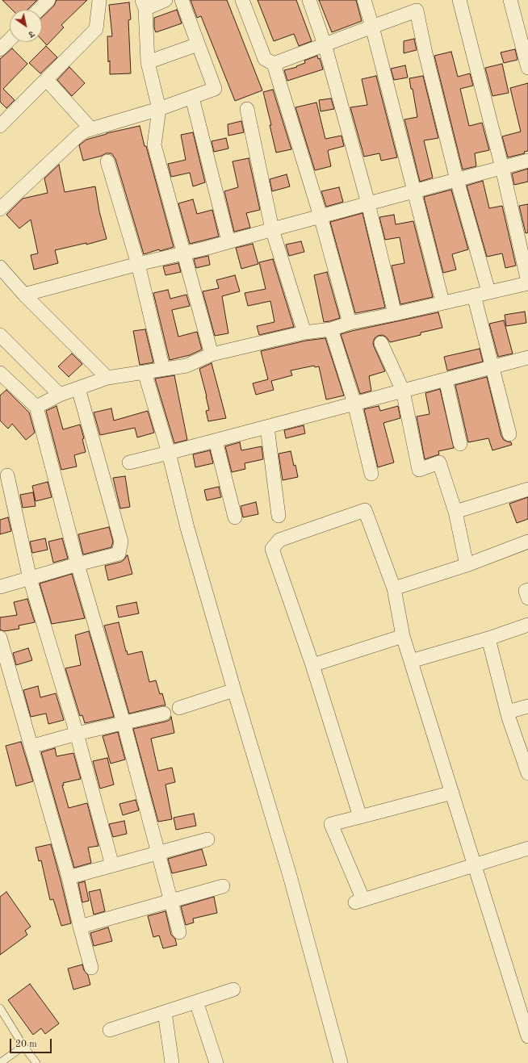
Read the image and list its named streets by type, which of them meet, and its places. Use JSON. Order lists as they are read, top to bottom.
{
  "scale_bar": "20 m",
  "north": "bottom right"
}
